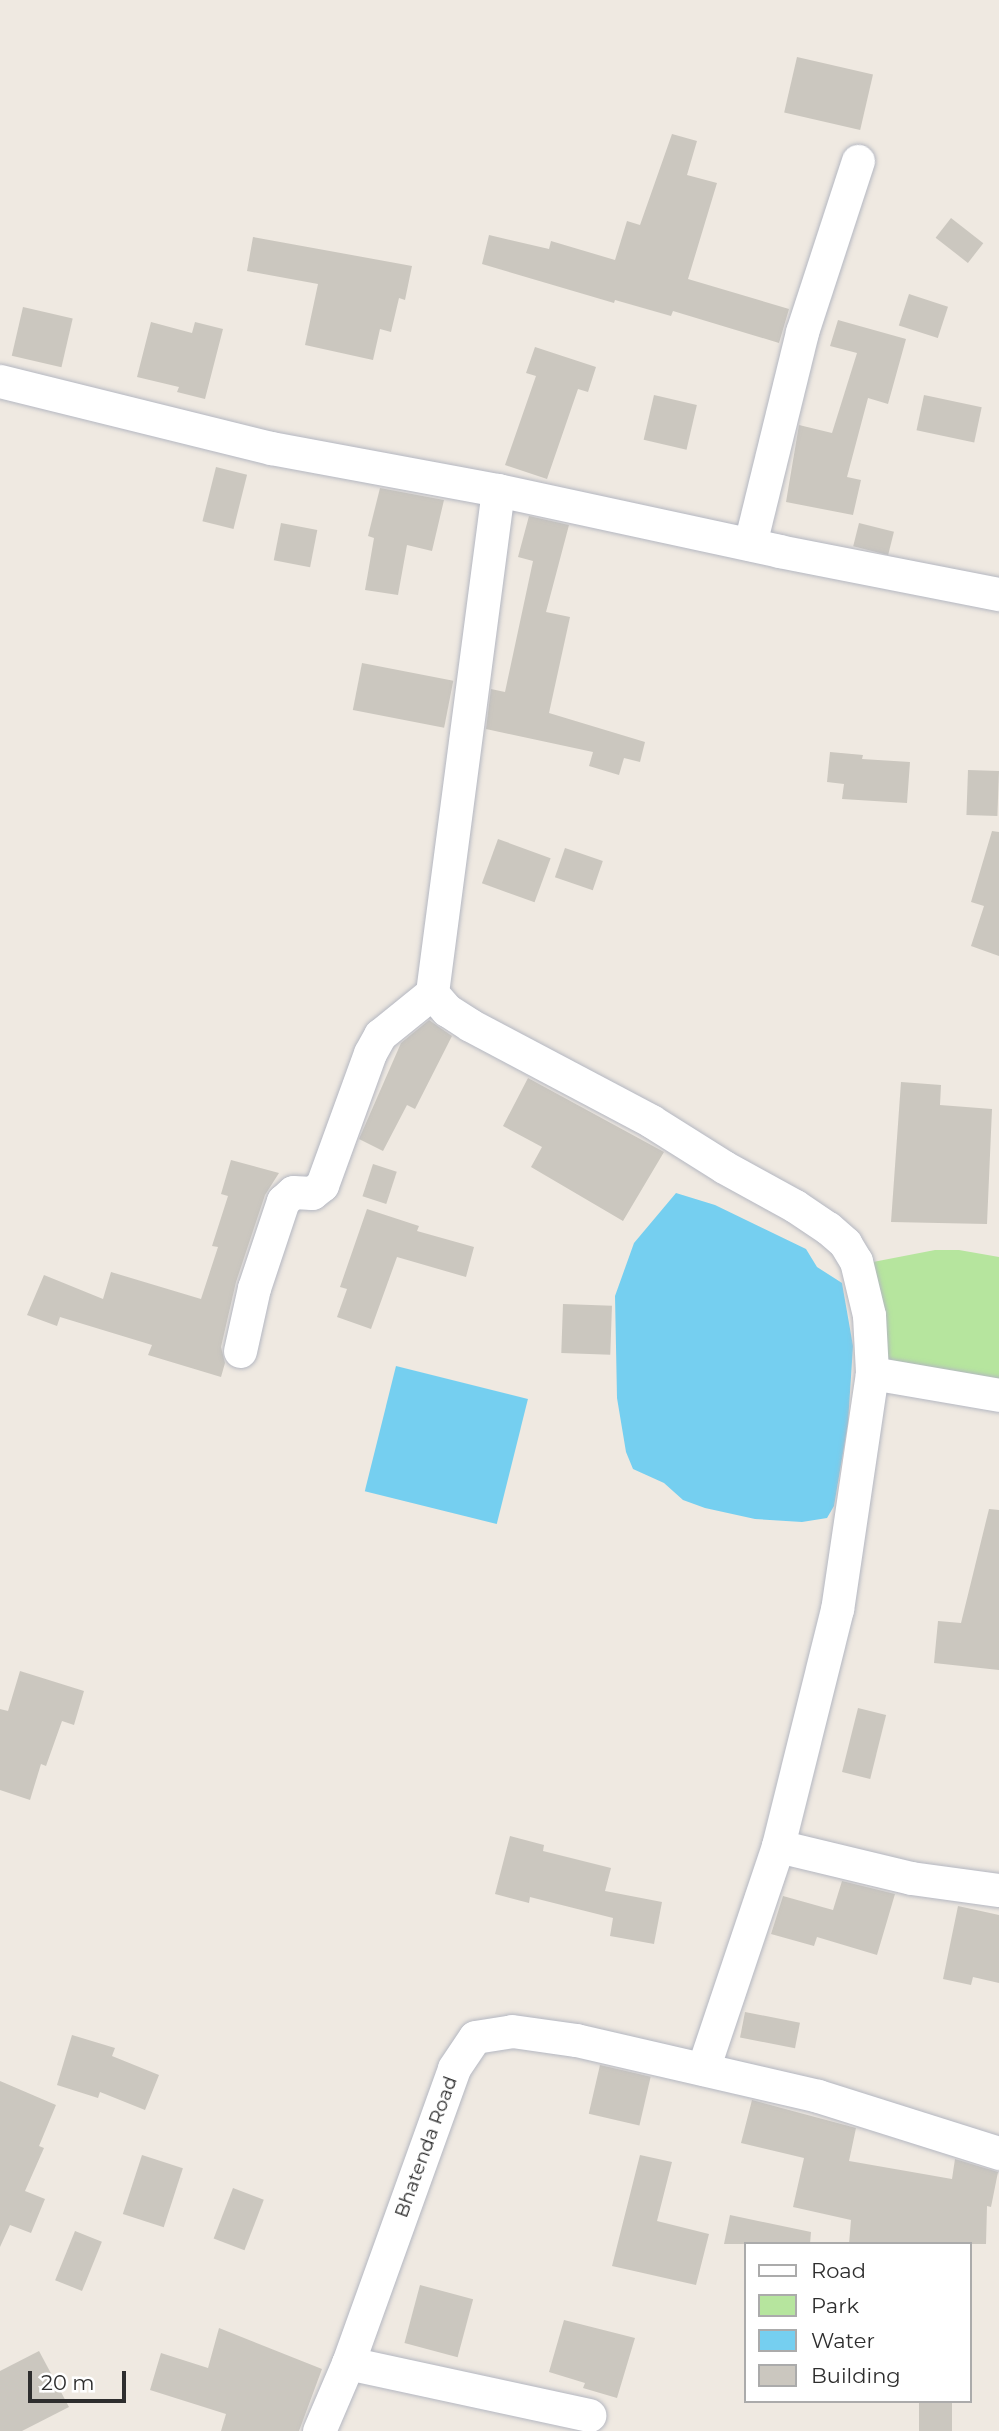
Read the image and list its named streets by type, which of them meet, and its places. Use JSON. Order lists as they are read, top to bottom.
{
  "streets": {
    "street": ["Bhatenda Road"]
  },
  "legend": [
    "Road",
    "Park",
    "Water",
    "Building"
  ],
  "scale_bar": "20 m"
}
